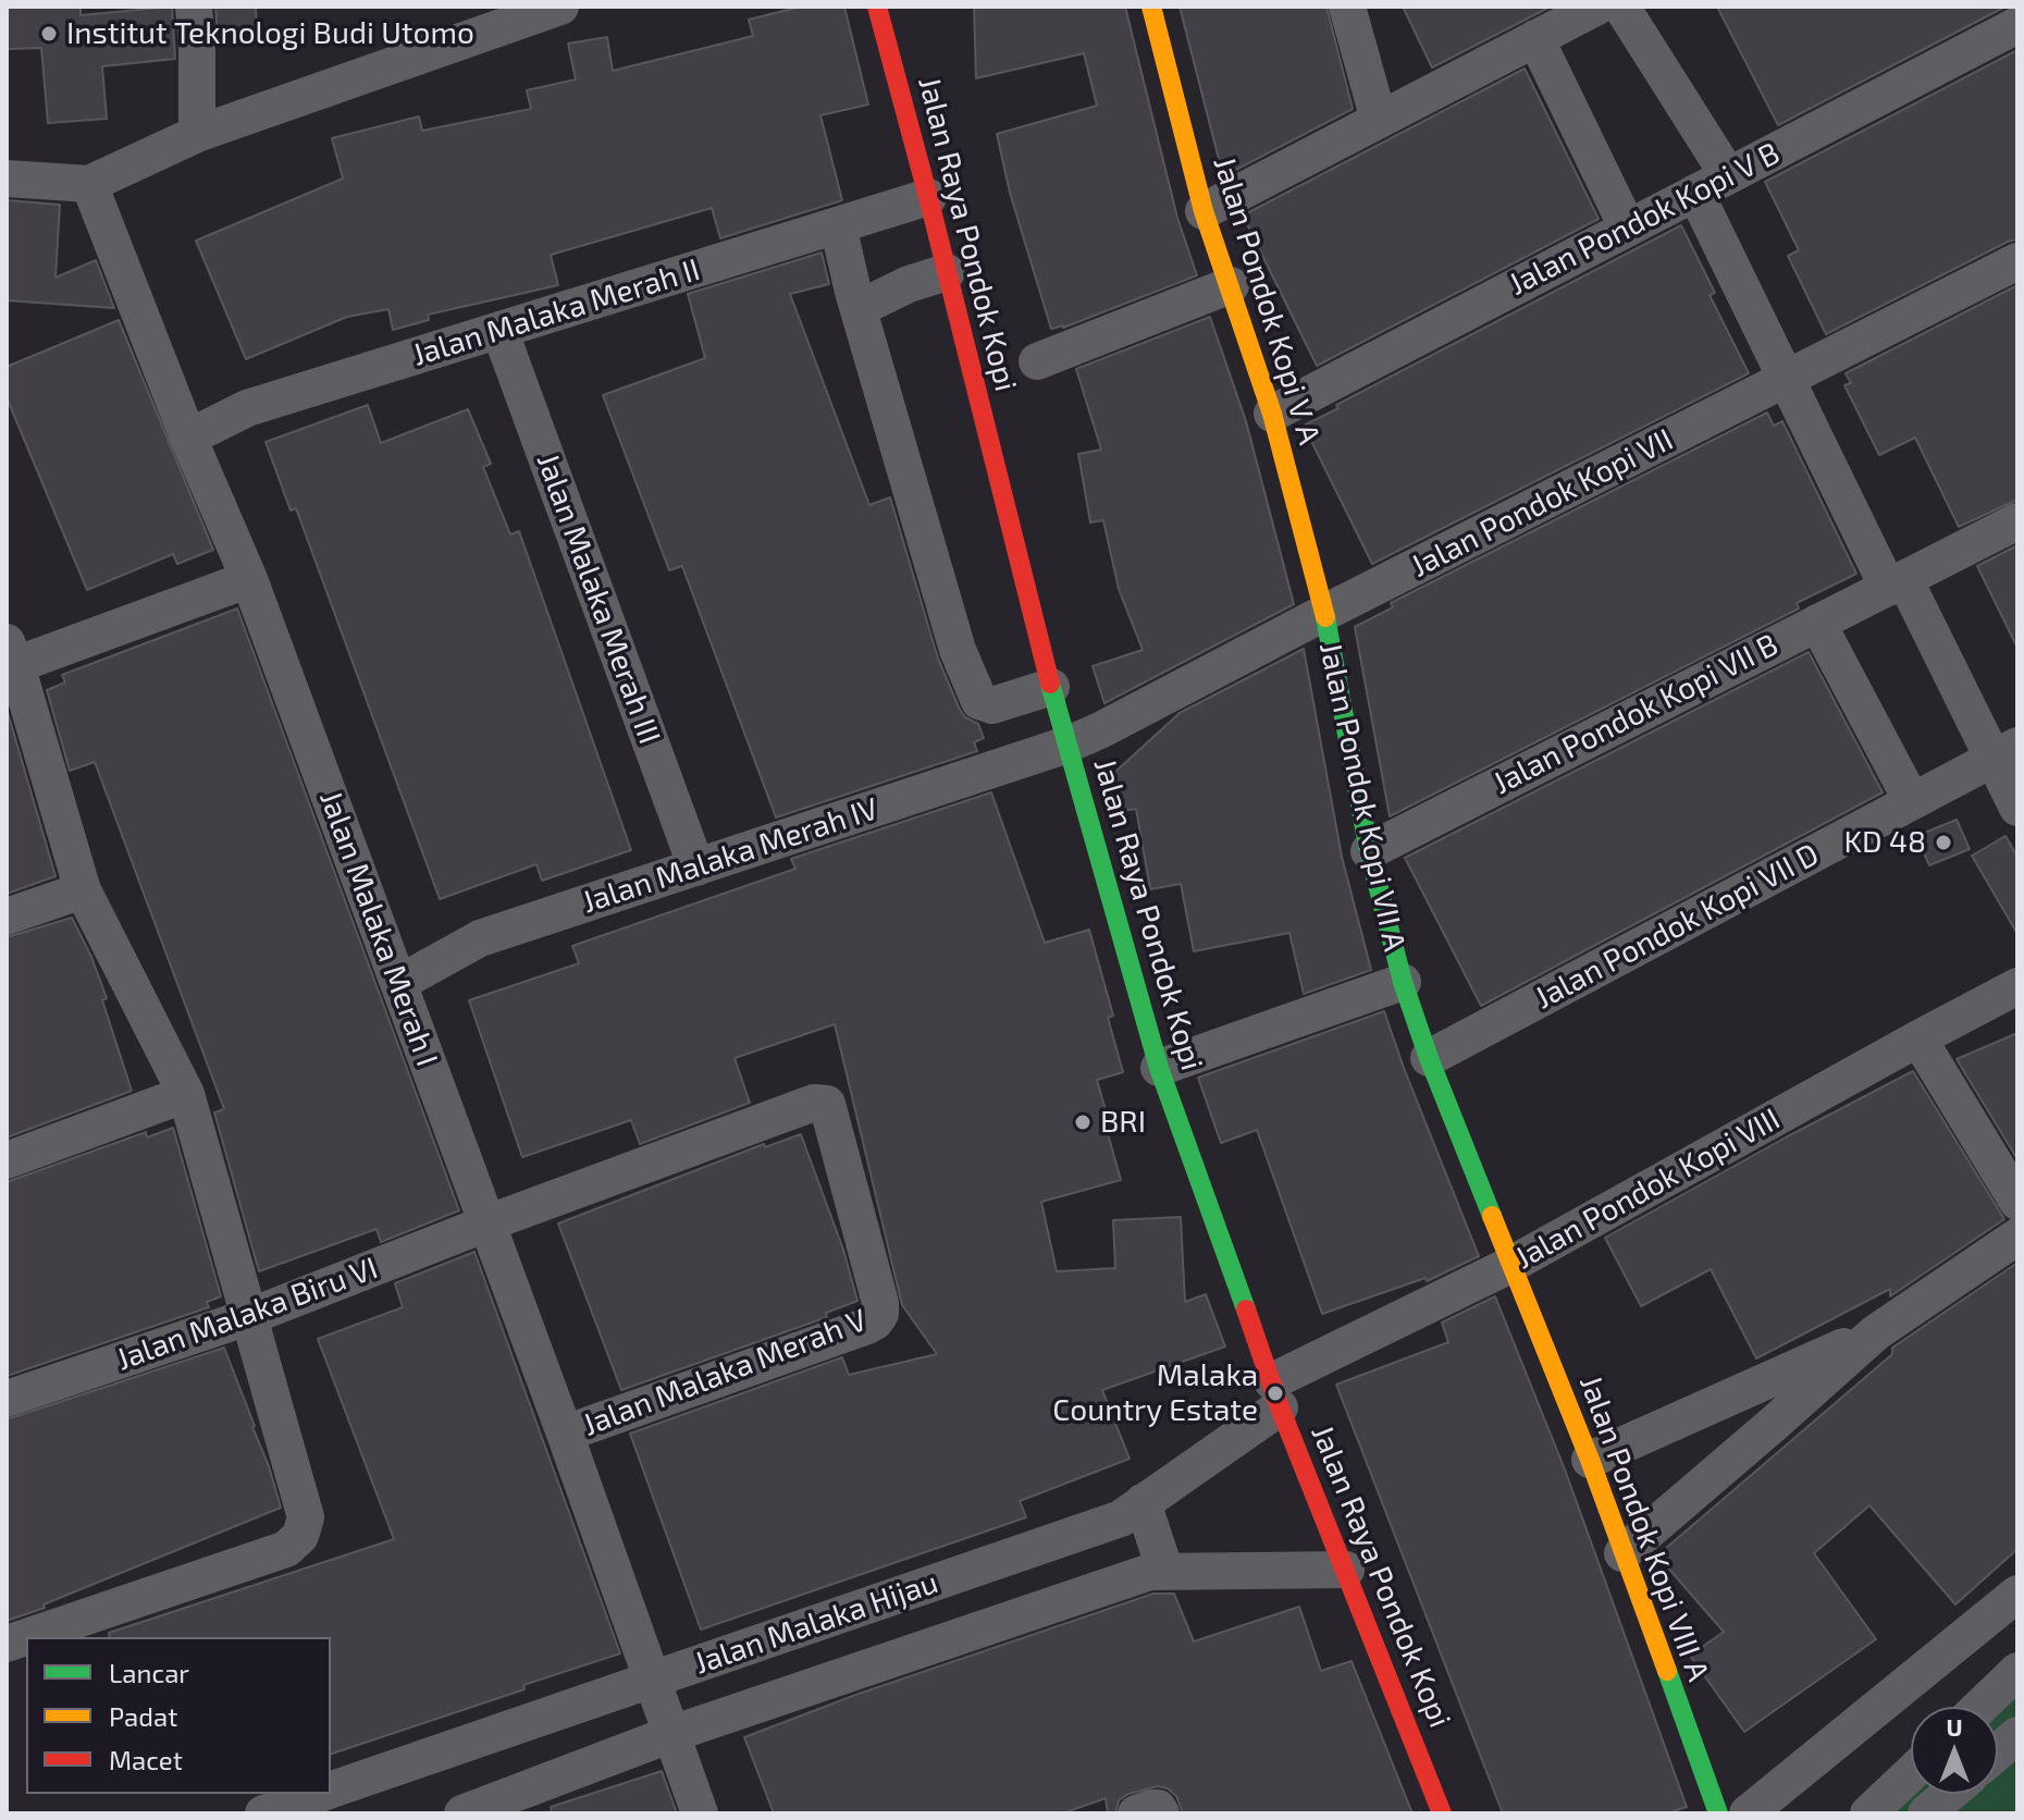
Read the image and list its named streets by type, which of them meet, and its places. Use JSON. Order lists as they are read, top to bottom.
{
  "streets": {
    "street": [
      "Jalan Pondok Kopi V B",
      "Jalan Raya Pondok Kopi",
      "Jalan Pondok Kopi V A",
      "Jalan Malaka Merah II",
      "Jalan Pondok Kopi VII",
      "Jalan Malaka Merah III",
      "Jalan Pondok Kopi VII B",
      "Jalan Pondok Kopi VII A",
      "Jalan Malaka Merah IV",
      "Jalan Pondok Kopi VII D",
      "Jalan Malaka Merah I",
      "Jalan Pondok Kopi VIII",
      "Jalan Malaka Biru VI",
      "Jalan Malaka Merah V",
      "Jalan Pondok Kopi VIII A",
      "Jalan Malaka Hijau"
    ]
  },
  "crossings": [
    ["Jalan Pondok Kopi V B", "Jalan Pondok Kopi V A"],
    ["Jalan Raya Pondok Kopi", "Jalan Malaka Merah II"],
    ["Jalan Raya Pondok Kopi", "Jalan Pondok Kopi VII"],
    ["Jalan Raya Pondok Kopi", "Jalan Pondok Kopi VII A"],
    ["Jalan Raya Pondok Kopi", "Jalan Malaka Merah IV"],
    ["Jalan Raya Pondok Kopi", "Jalan Pondok Kopi VIII"],
    ["Jalan Raya Pondok Kopi", "Jalan Malaka Hijau"],
    ["Jalan Pondok Kopi V A", "Jalan Pondok Kopi VII"],
    ["Jalan Pondok Kopi V A", "Jalan Pondok Kopi VII A"],
    ["Jalan Malaka Merah II", "Jalan Malaka Merah III"],
    ["Jalan Malaka Merah II", "Jalan Malaka Merah I"],
    ["Jalan Pondok Kopi VII", "Jalan Pondok Kopi VII A"],
    ["Jalan Pondok Kopi VII", "Jalan Malaka Merah IV"],
    ["Jalan Malaka Merah III", "Jalan Malaka Merah IV"],
    ["Jalan Pondok Kopi VII B", "Jalan Pondok Kopi VII A"],
    ["Jalan Pondok Kopi VII A", "Jalan Pondok Kopi VII D"],
    ["Jalan Pondok Kopi VII A", "Jalan Pondok Kopi VIII"],
    ["Jalan Pondok Kopi VII A", "Jalan Pondok Kopi VIII A"],
    ["Jalan Malaka Merah IV", "Jalan Malaka Merah I"],
    ["Jalan Malaka Merah I", "Jalan Malaka Biru VI"],
    ["Jalan Malaka Merah I", "Jalan Malaka Merah V"],
    ["Jalan Malaka Merah I", "Jalan Malaka Hijau"],
    ["Jalan Pondok Kopi VIII", "Jalan Pondok Kopi VIII A"],
    ["Jalan Pondok Kopi VIII", "Jalan Malaka Hijau"],
    ["Jalan Malaka Biru VI", "Jalan Malaka Merah V"]
  ],
  "places": [
    "Institut Teknologi Budi Utomo",
    "KD 48",
    "BRI",
    "Malaka Country Estate"
  ],
  "legend": ["Lancar", "Padat", "Macet"],
  "north": "top"
}
